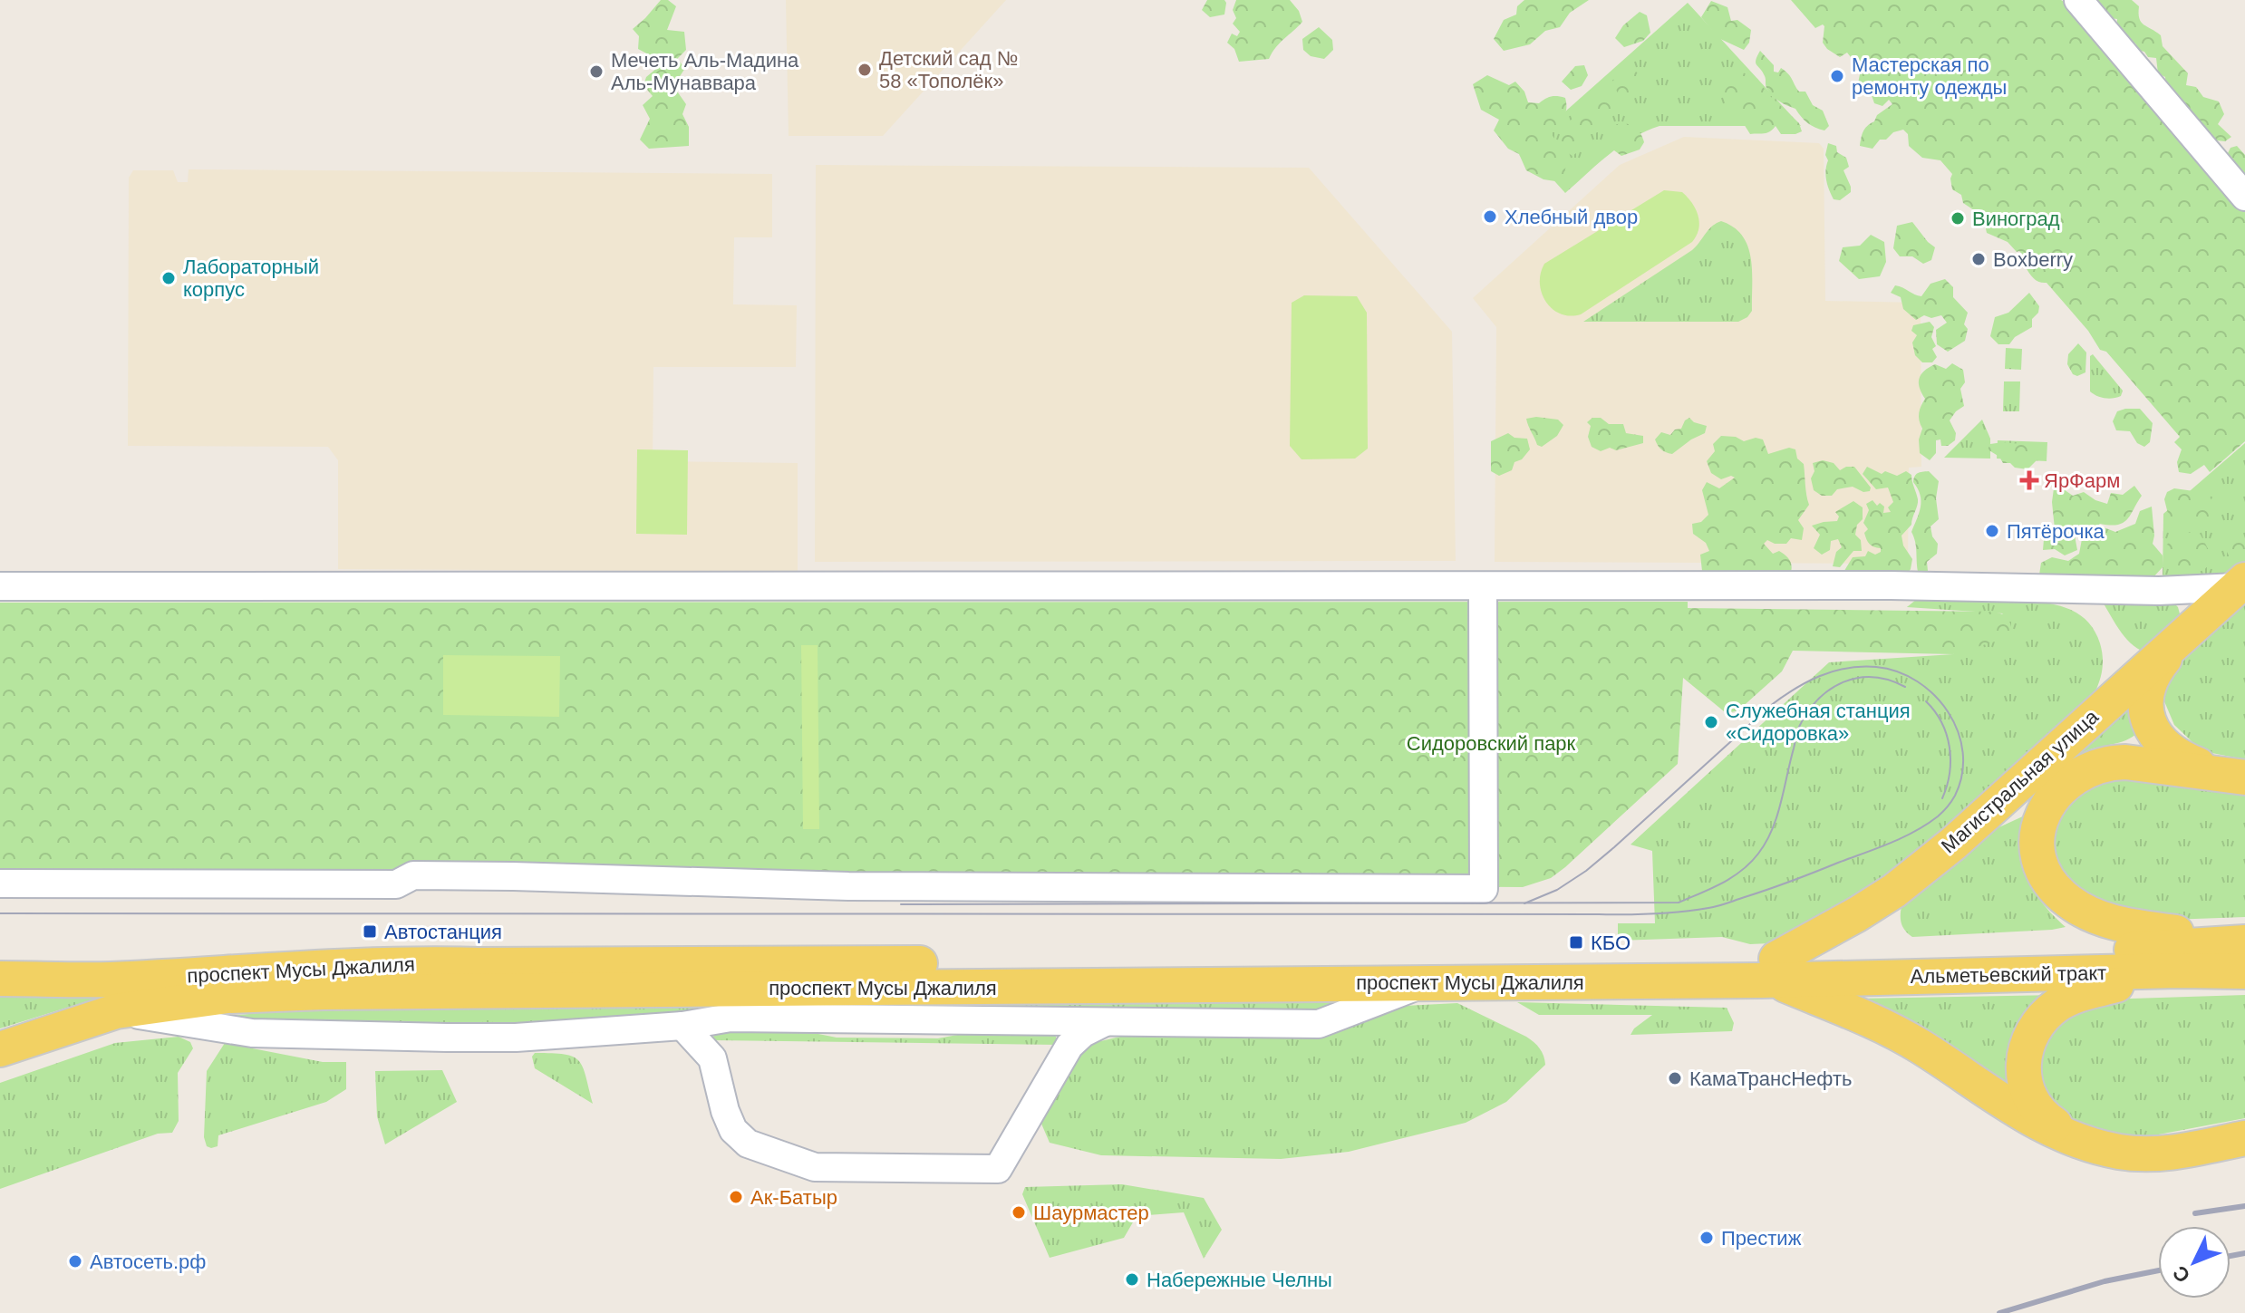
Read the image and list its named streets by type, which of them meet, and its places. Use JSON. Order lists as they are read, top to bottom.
{
  "streets": {
    "main road": ["Магистральная улица", "проспект Мусы Джалиля", "Альметьевский тракт"]
  },
  "crossings": [
    ["Магистральная улица", "проспект Мусы Джалиля"],
    ["Магистральная улица", "Альметьевский тракт"],
    ["проспект Мусы Джалиля", "Альметьевский тракт"]
  ],
  "parks": ["Сидоровский парк"],
  "places": {
    "other": [
      "Детский сад № 58 «Тополёк»",
      "Мечеть Аль-Мадина Аль-Мунаввара",
      "Мастерская по ремонту одежды",
      "Хлебный двор",
      "Виноград",
      "Boxberry",
      "Лабораторный корпус",
      "Пятёрочка",
      "Служебная станция «Сидоровка»",
      "КамаТрансНефть",
      "Ак-Батыр",
      "Шаурмастер",
      "Престиж",
      "Автосеть.рф",
      "Набережные Челны"
    ],
    "health": ["ЯрФарм"],
    "transit": ["Автостанция", "КБО"]
  },
  "north": "bottom left"
}
